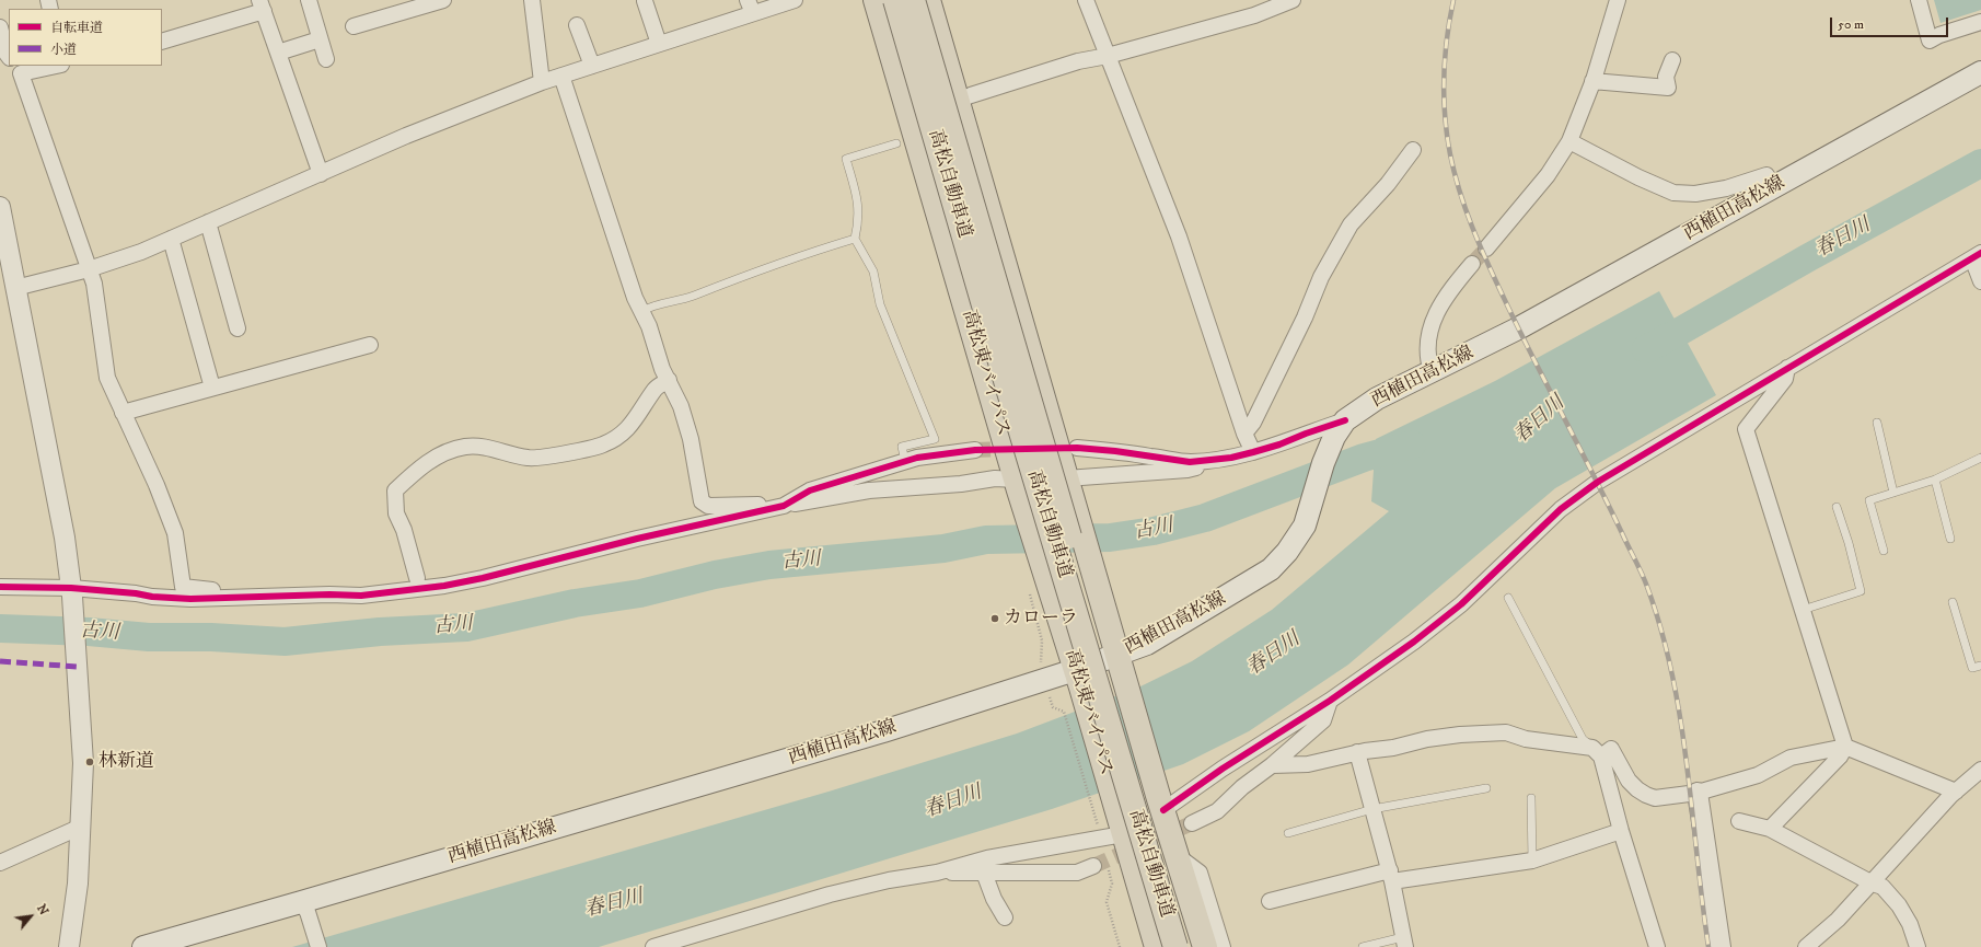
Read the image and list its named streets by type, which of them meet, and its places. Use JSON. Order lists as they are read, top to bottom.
{
  "streets": {
    "highway": ["高松自動車道", "高松東バイパス"],
    "main road": ["西植田高松線"]
  },
  "crossings": [
    ["西植田高松線", "高松東バイパス"]
  ],
  "water": ["春日川", "古川"],
  "places": ["カローラ", "林新道"],
  "legend": ["自転車道", "小道"],
  "scale_bar": "50 m",
  "north": "top right"
}
